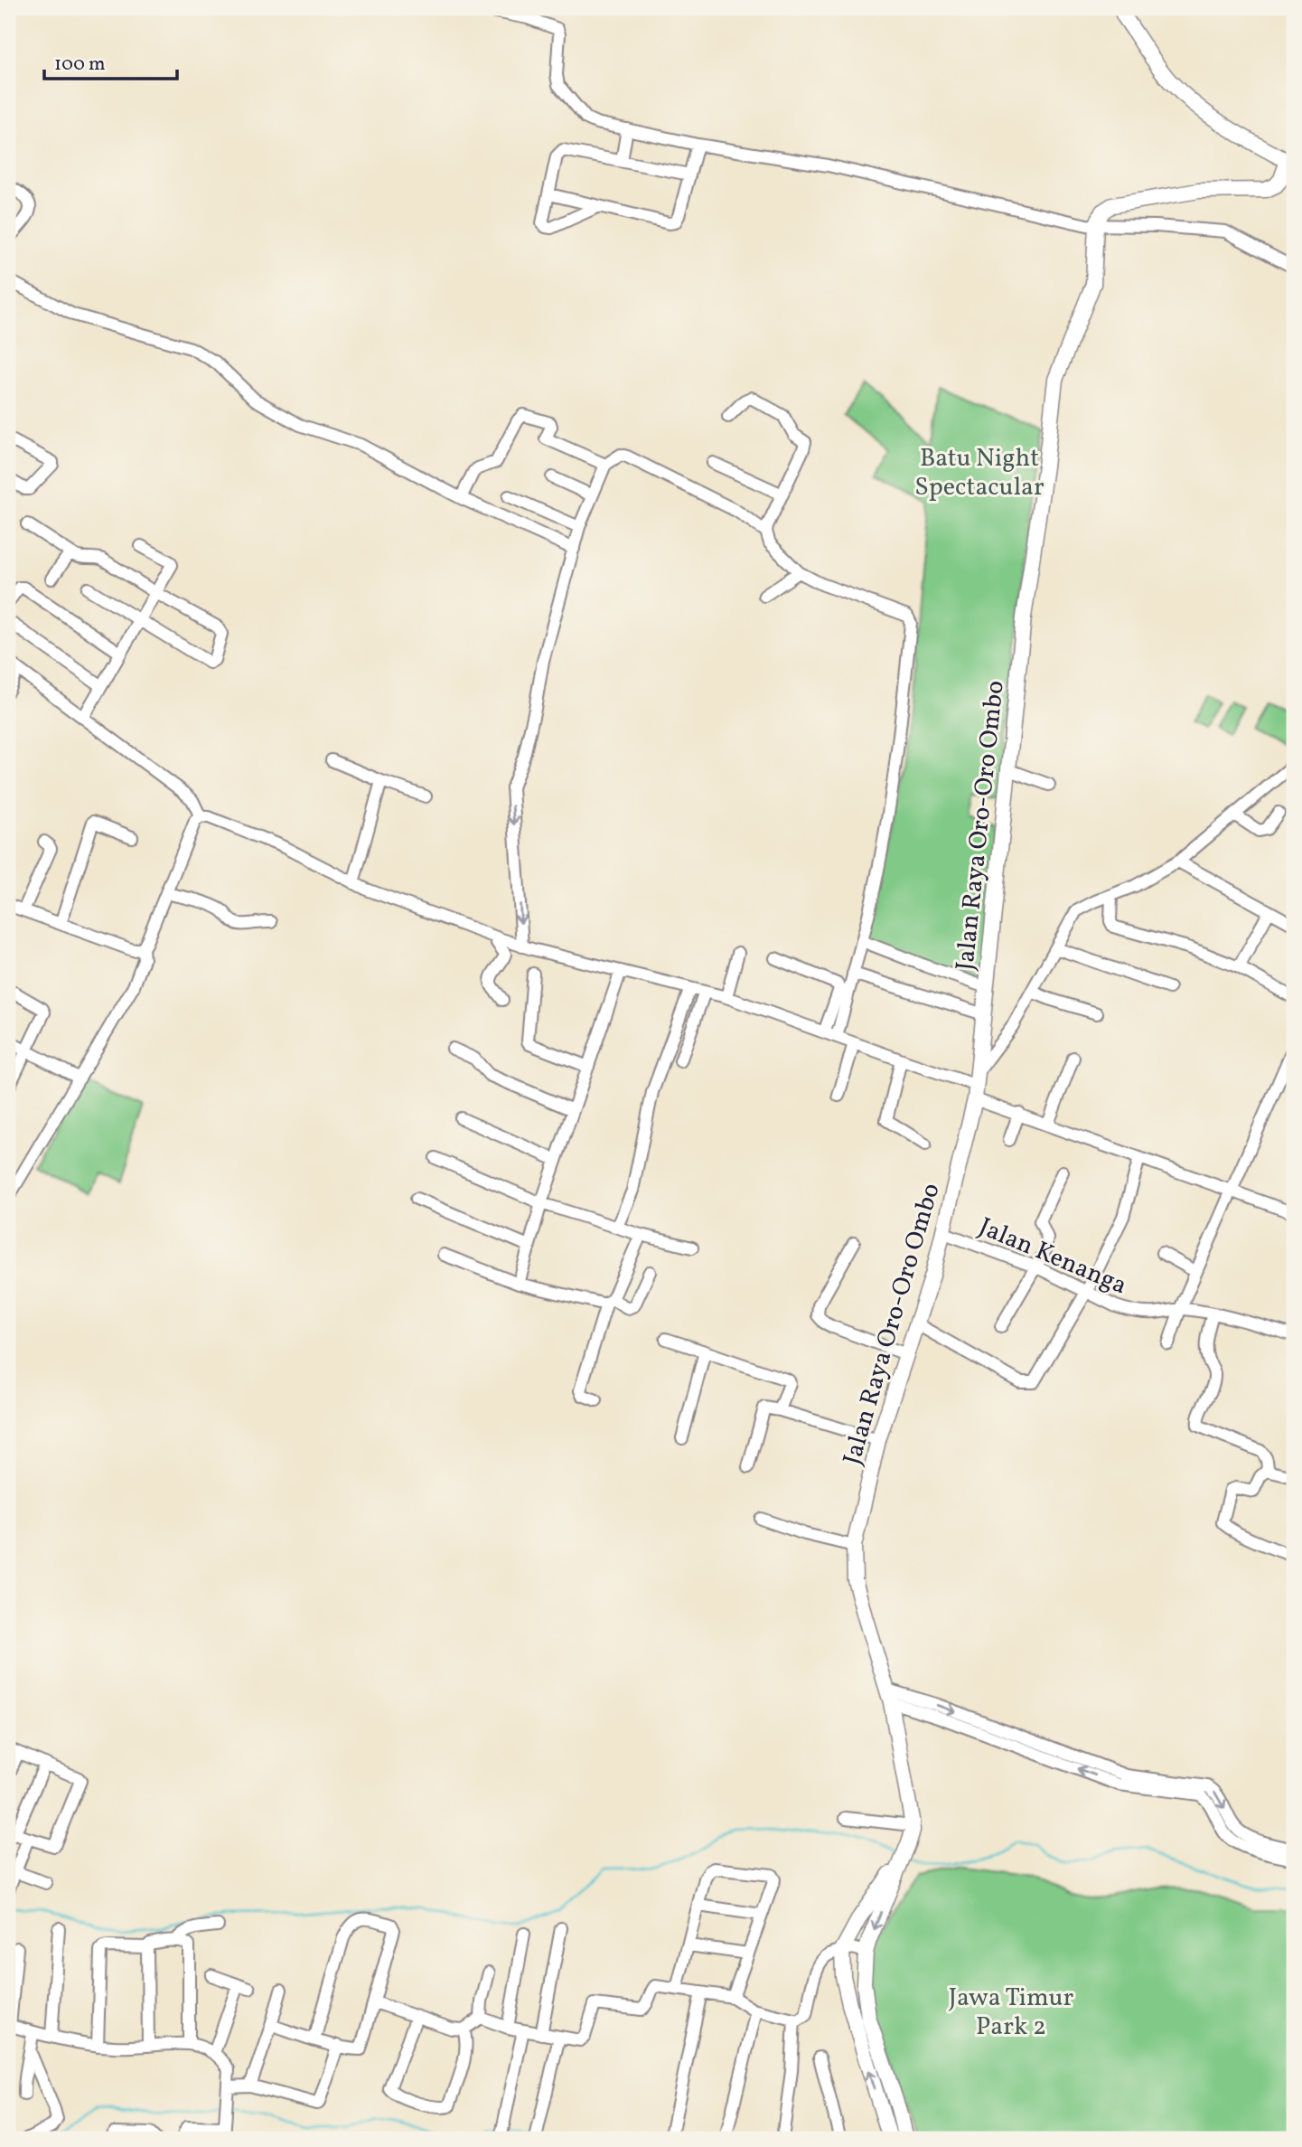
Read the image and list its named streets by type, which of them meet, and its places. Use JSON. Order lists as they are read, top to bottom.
{
  "streets": {
    "main road": ["Jalan Raya Oro-Oro Ombo"],
    "street": ["Jalan Kenanga"]
  },
  "crossings": [
    ["Jalan Raya Oro-Oro Ombo", "Jalan Kenanga"]
  ],
  "parks": ["Batu Night Spectacular", "Jawa Timur Park 2"],
  "scale_bar": "100 m"
}
